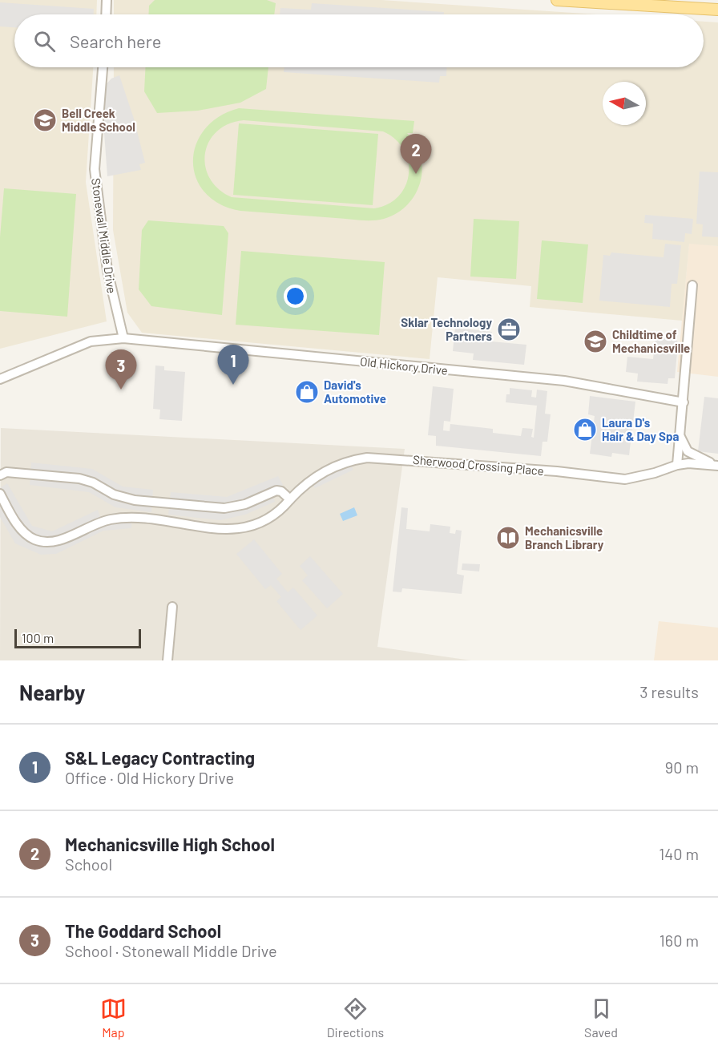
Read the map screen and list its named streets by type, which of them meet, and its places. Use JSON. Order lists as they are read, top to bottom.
{
  "streets": {
    "street": ["Stonewall Middle Drive", "Old Hickory Drive", "Sherwood Crossing Place"]
  },
  "crossings": [
    ["Stonewall Middle Drive", "Old Hickory Drive"]
  ],
  "places": {
    "school or university": ["Bell Creek Middle School", "Childtime of Mechanicsville"],
    "office": ["Sklar Technology Partners"],
    "shop": ["David's Automotive", "Laura D's Hair & Day Spa"],
    "library": ["Mechanicsville Branch Library"]
  },
  "scale_bar": "100 m",
  "north": "left",
  "page": {
    "search": "Search here",
    "pins": ["2", "1", "3"],
    "scale": "100 m",
    "heading": ["Nearby", "3 results"],
    "list": [
      {
        "mark": "1",
        "name": "S&L Legacy Contracting",
        "note": "Office · Old Hickory Drive",
        "value": "90 m"
      },
      {
        "mark": "2",
        "name": "Mechanicsville High School",
        "note": "School",
        "value": "140 m"
      },
      {
        "mark": "3",
        "name": "The Goddard School",
        "note": "School · Stonewall Middle Drive",
        "value": "160 m"
      }
    ],
    "nav": ["Map", "Directions", "Saved"]
  }
}
